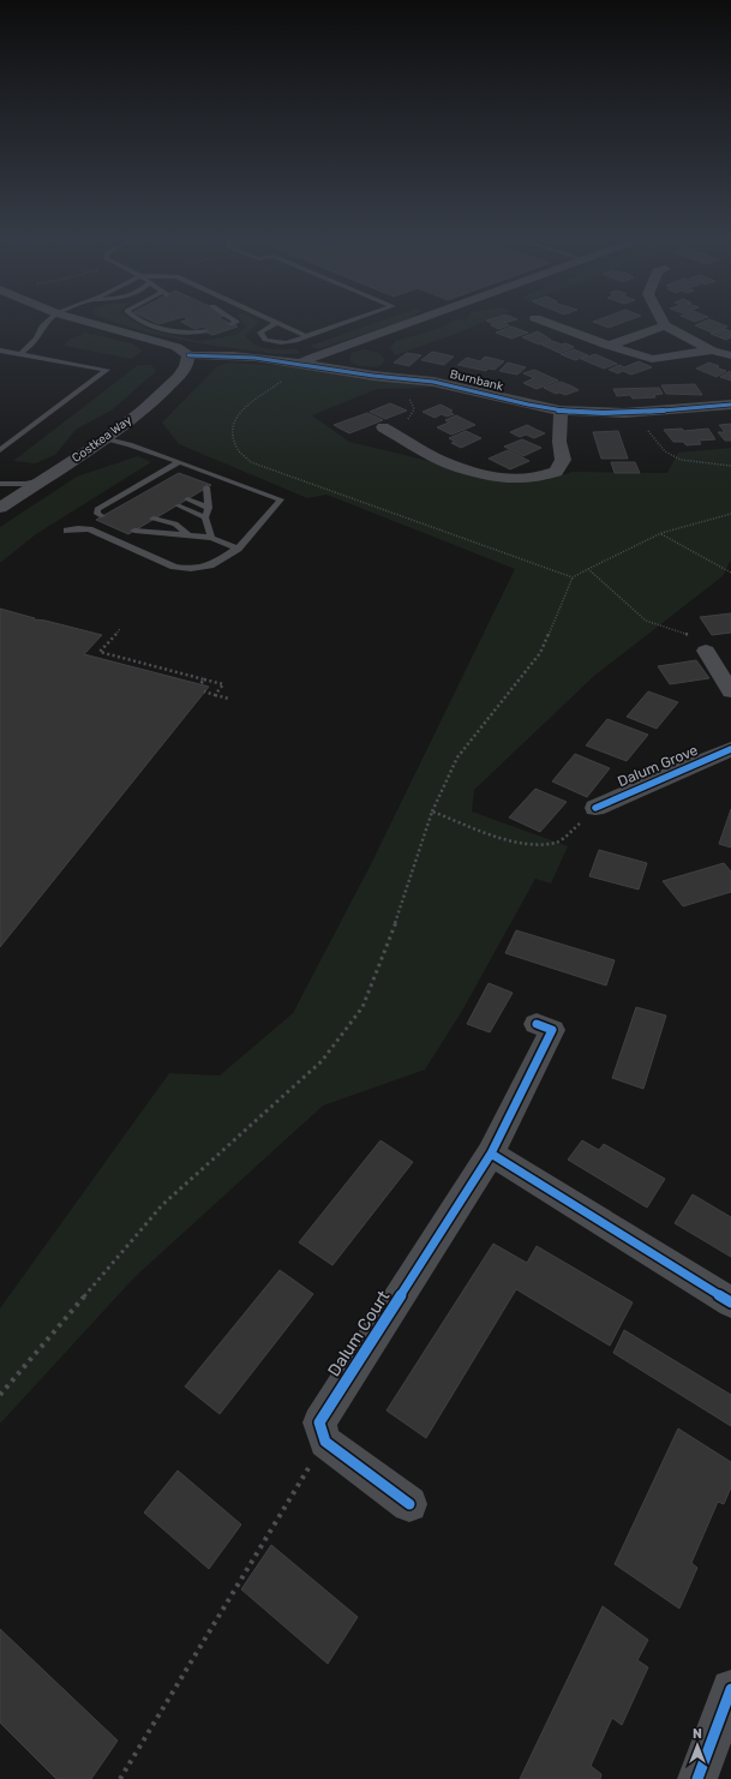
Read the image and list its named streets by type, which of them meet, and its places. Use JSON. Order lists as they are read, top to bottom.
{
  "streets": {
    "street": [
      "Burnbank",
      "Costkea Way",
      "Dalum Grove",
      "Dalum Court"
    ]
  },
  "crossings": [
    ["Burnbank", "Costkea Way"]
  ],
  "north": "top"
}
